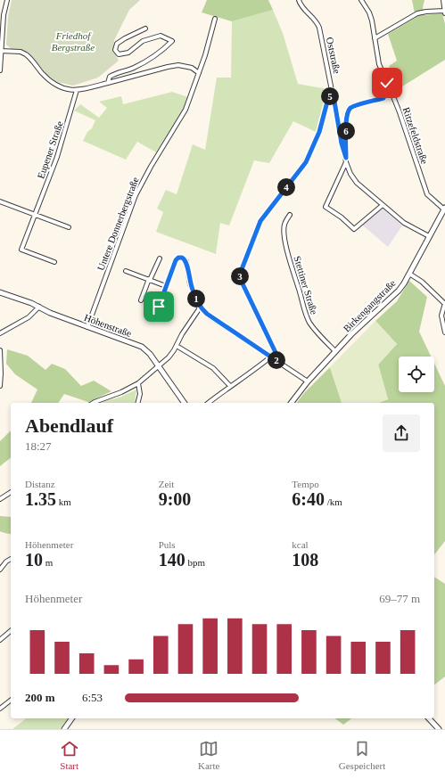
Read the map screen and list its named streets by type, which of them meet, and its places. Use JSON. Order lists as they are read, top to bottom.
{
  "streets": {
    "street": [
      "Oststraße",
      "Ritzefeldstraße",
      "Eupener Straße",
      "Untere Donnerbergstraße",
      "Stettiner Straße",
      "Birkengangstraße",
      "Höhenstraße"
    ]
  },
  "crossings": [
    ["Oststraße", "Birkengangstraße"],
    ["Ritzefeldstraße", "Birkengangstraße"],
    ["Untere Donnerbergstraße", "Höhenstraße"],
    ["Stettiner Straße", "Birkengangstraße"]
  ],
  "parks": ["Friedhof Bergstraße"],
  "page": {
    "pins": [
      "5",
      "6",
      "4",
      "3",
      "1",
      "2"
    ],
    "heading": ["Abendlauf", "18:27"],
    "stats": [
      ["Distanz", "1.35 km"],
      ["Zeit", "9:00"],
      ["Tempo", "6:40 /km"],
      ["Höhenmeter", "10 m"],
      ["Puls", "140 bpm"],
      ["kcal", "108"]
    ],
    "chart": ["Höhenmeter", "69–77 m"],
    "list": [
      {
        "name": "200 m",
        "note": "6:53"
      }
    ],
    "tabs": ["Start", "Karte", "Gespeichert"]
  }
}
